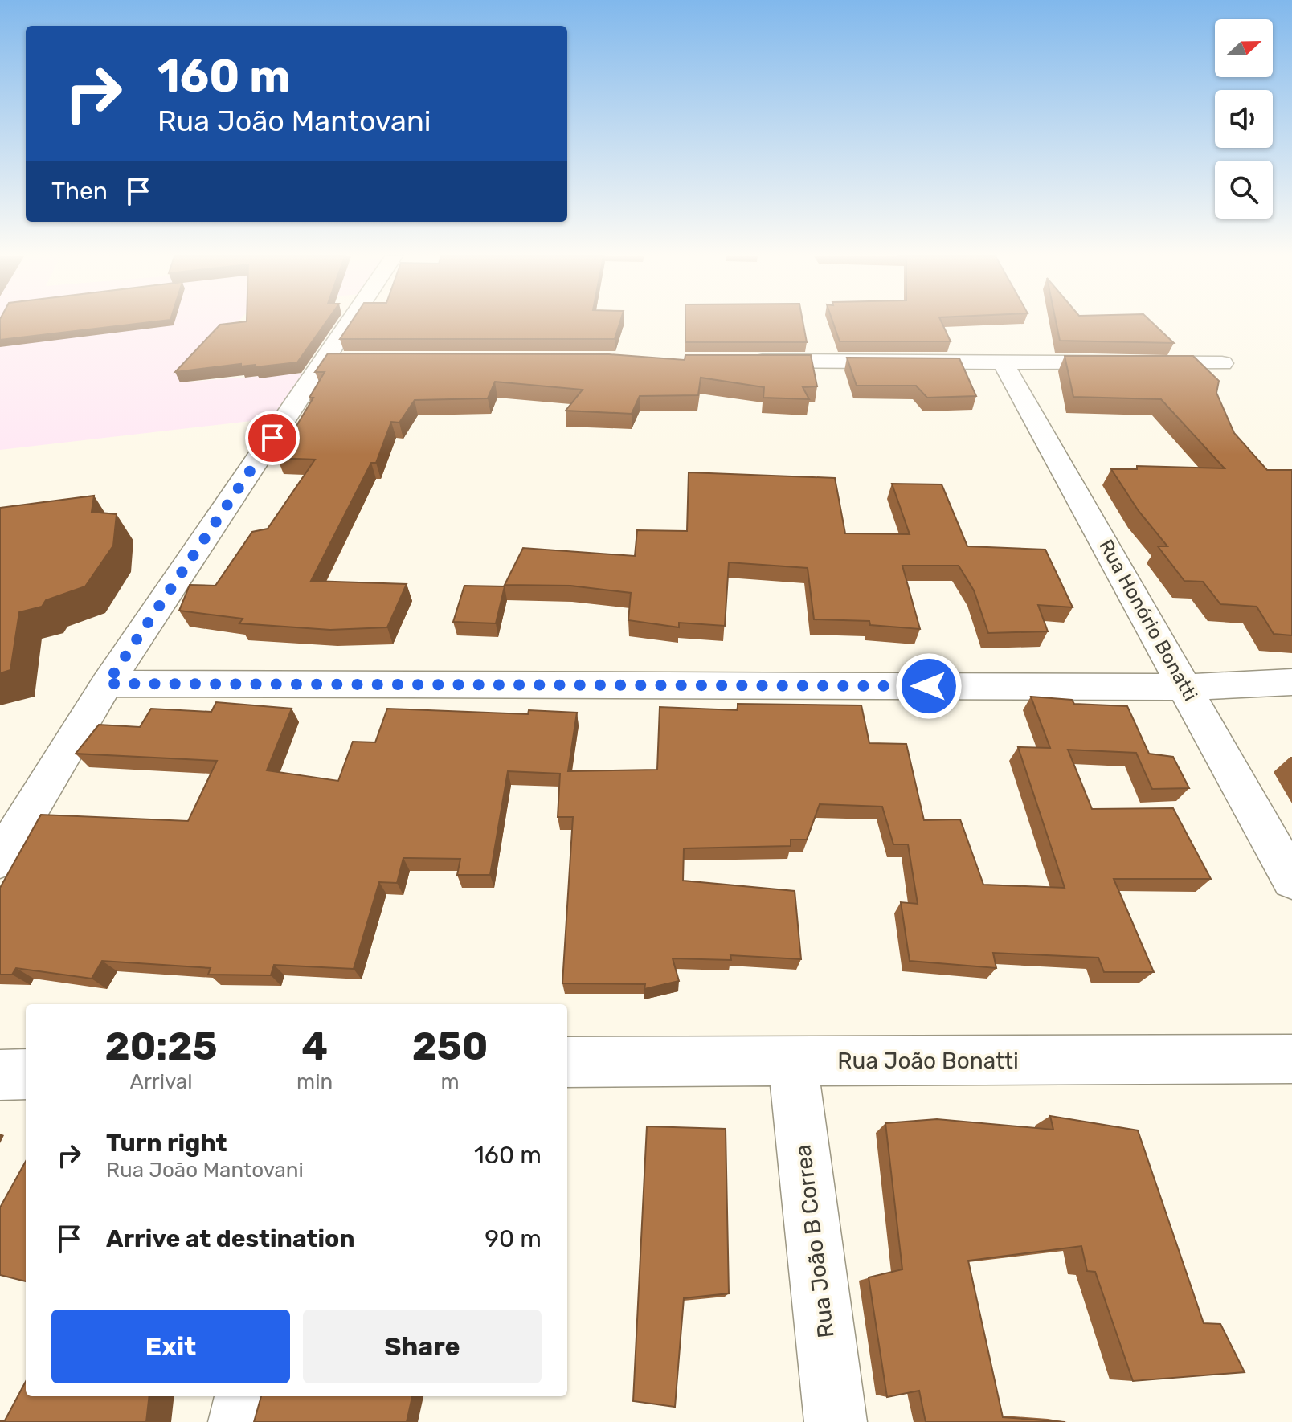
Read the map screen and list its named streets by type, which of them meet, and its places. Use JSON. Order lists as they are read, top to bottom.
{
  "streets": {
    "street": ["Rua Honório Bonatti", "Rua João Bonatti", "Rua João B Correa"]
  },
  "crossings": [
    ["Rua João Bonatti", "Rua João B Correa"]
  ],
  "north": "right",
  "page": {
    "turn": ["160 m", "Rua João Mantovani"],
    "then": "Then",
    "eta": [
      "20:25",
      "Arrival",
      "4",
      "min",
      "250",
      "m"
    ],
    "list": [
      {
        "name": "Turn right",
        "note": "Rua João Mantovani",
        "value": "160 m"
      },
      {
        "name": "Arrive at destination",
        "value": "90 m"
      }
    ],
    "buttons": ["Exit", "Share"]
  }
}
